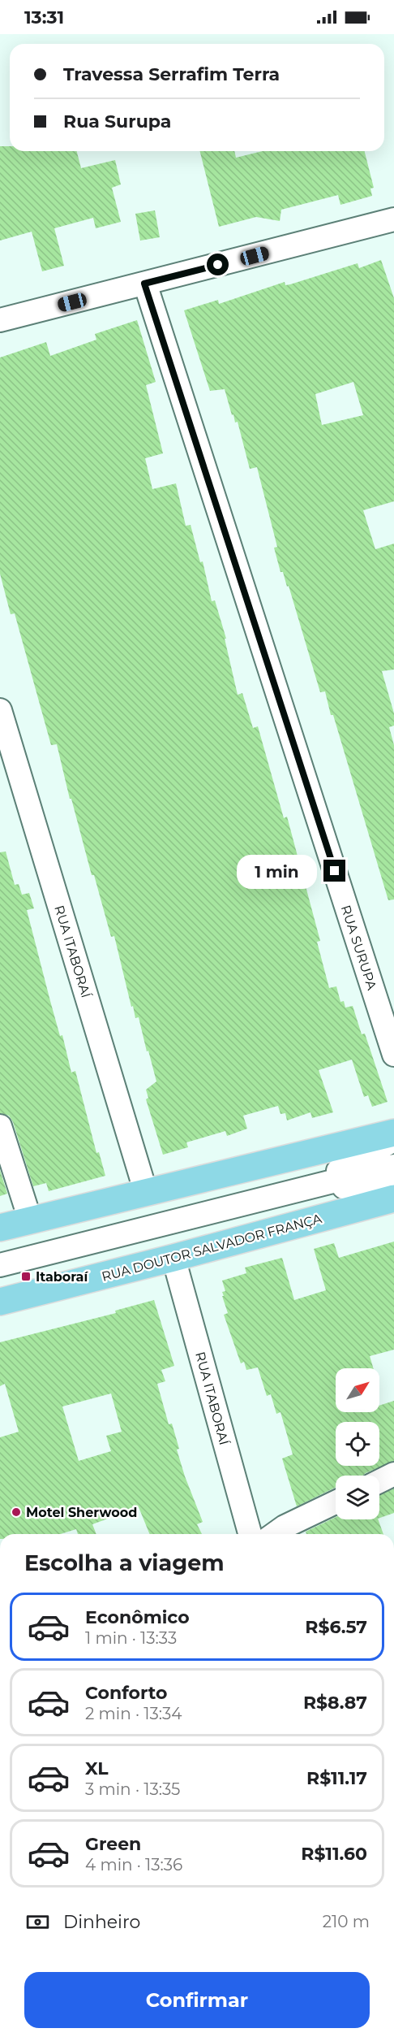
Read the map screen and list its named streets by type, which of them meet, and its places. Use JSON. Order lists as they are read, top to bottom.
{
  "streets": {
    "main road": ["RUA DOUTOR SALVADOR FRANÇA"],
    "street": ["RUA SURUPA", "RUA ITABORAÍ"]
  },
  "crossings": [
    ["RUA ITABORAÍ", "RUA DOUTOR SALVADOR FRANÇA"]
  ],
  "places": {
    "transit": ["Itaboraí"],
    "other": ["Motel Sherwood"]
  },
  "north": "top right",
  "page": {
    "status": "13:31",
    "banner": ["Travessa Serrafim Terra", "Rua Surupa"],
    "bubble": "1 min",
    "heading": "Escolha a viagem",
    "list": [
      {
        "name": "Econômico",
        "note": "1 min · 13:33",
        "value": "R$6.57"
      },
      {
        "name": "Conforto",
        "note": "2 min · 13:34",
        "value": "R$8.87"
      },
      {
        "name": "XL",
        "note": "3 min · 13:35",
        "value": "R$11.17"
      },
      {
        "name": "Green",
        "note": "4 min · 13:36",
        "value": "R$11.60"
      }
    ],
    "pay": ["Dinheiro", "210 m"],
    "buttons": "Confirmar"
  }
}
